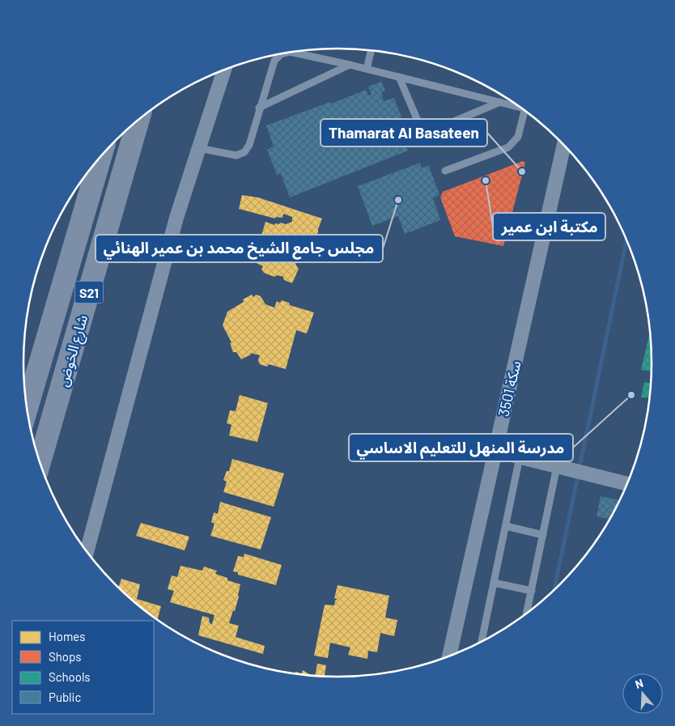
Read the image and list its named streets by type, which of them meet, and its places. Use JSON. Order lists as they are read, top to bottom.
{
  "streets": {
    "main road": ["S21", "شارع الخوض"],
    "street": ["سكة 3501"]
  },
  "places": [
    "Thamarat Al Basateen",
    "مكتبة ابن عمير",
    "مجلس جامع الشيخ محمد بن عمير الهنائي",
    "مدرسة المنهل للتعليم الاساسي"
  ],
  "legend": [
    "Homes",
    "Shops",
    "Schools",
    "Public"
  ],
  "north": "top"
}
